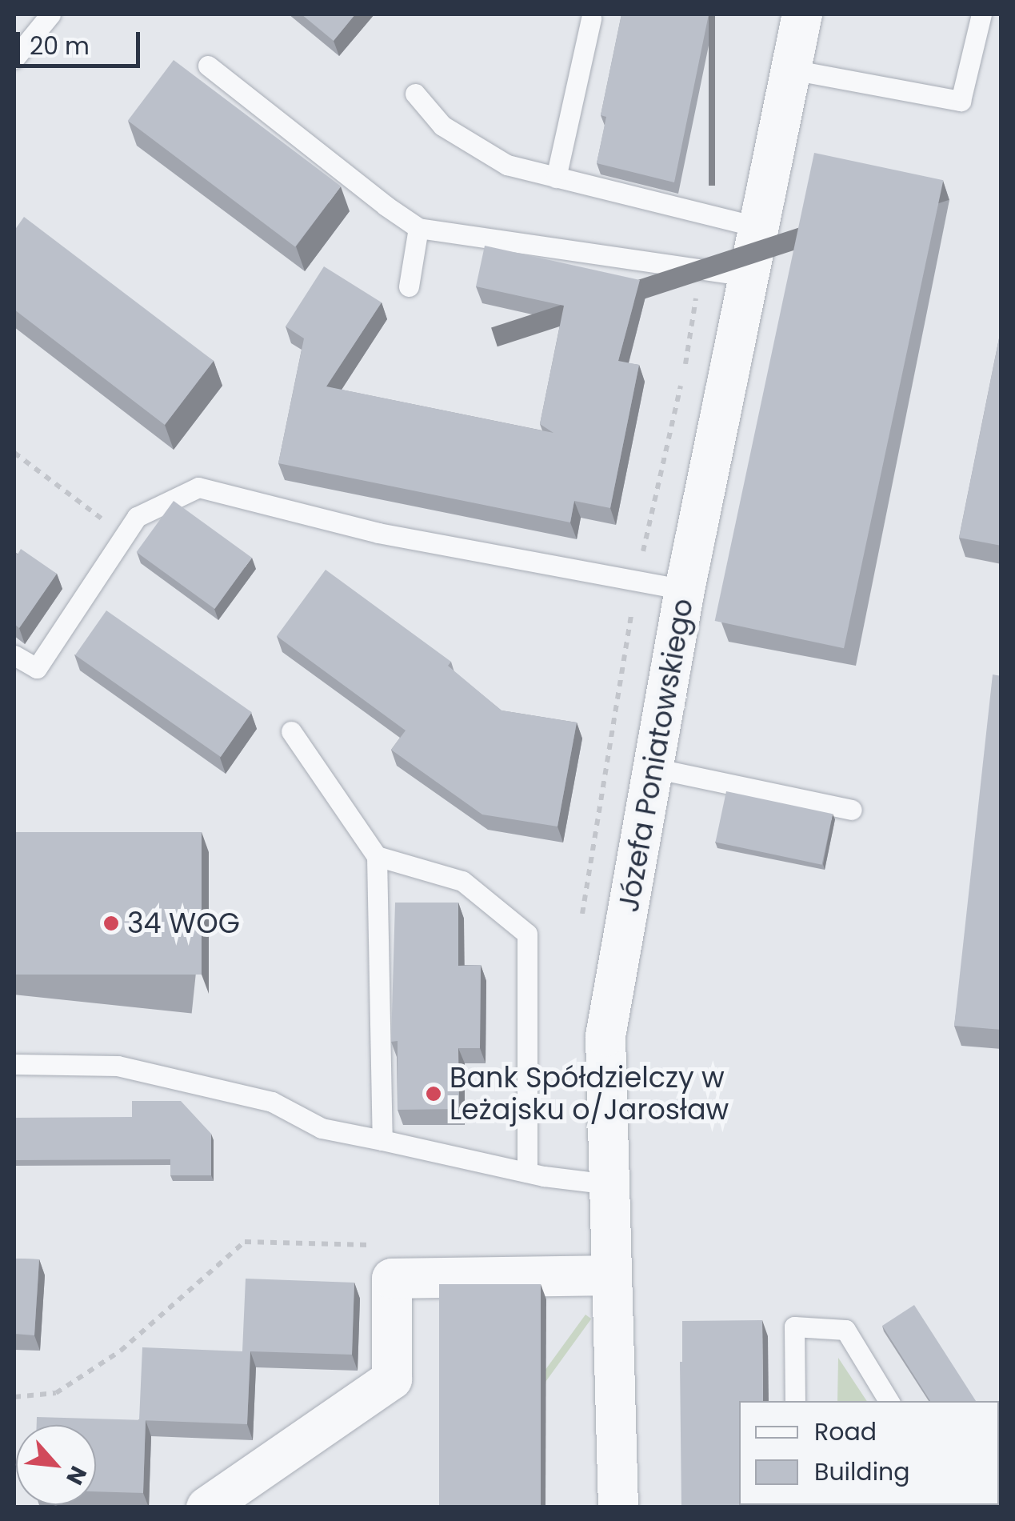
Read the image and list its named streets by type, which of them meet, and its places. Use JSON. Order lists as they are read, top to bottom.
{
  "streets": {
    "street": ["Józefa Poniatowskiego"]
  },
  "places": ["34 WOG", "Bank Spółdzielczy w Leżajsku o/Jarosław"],
  "legend": ["Road", "Building"],
  "scale_bar": "20 m",
  "north": "bottom right"
}
